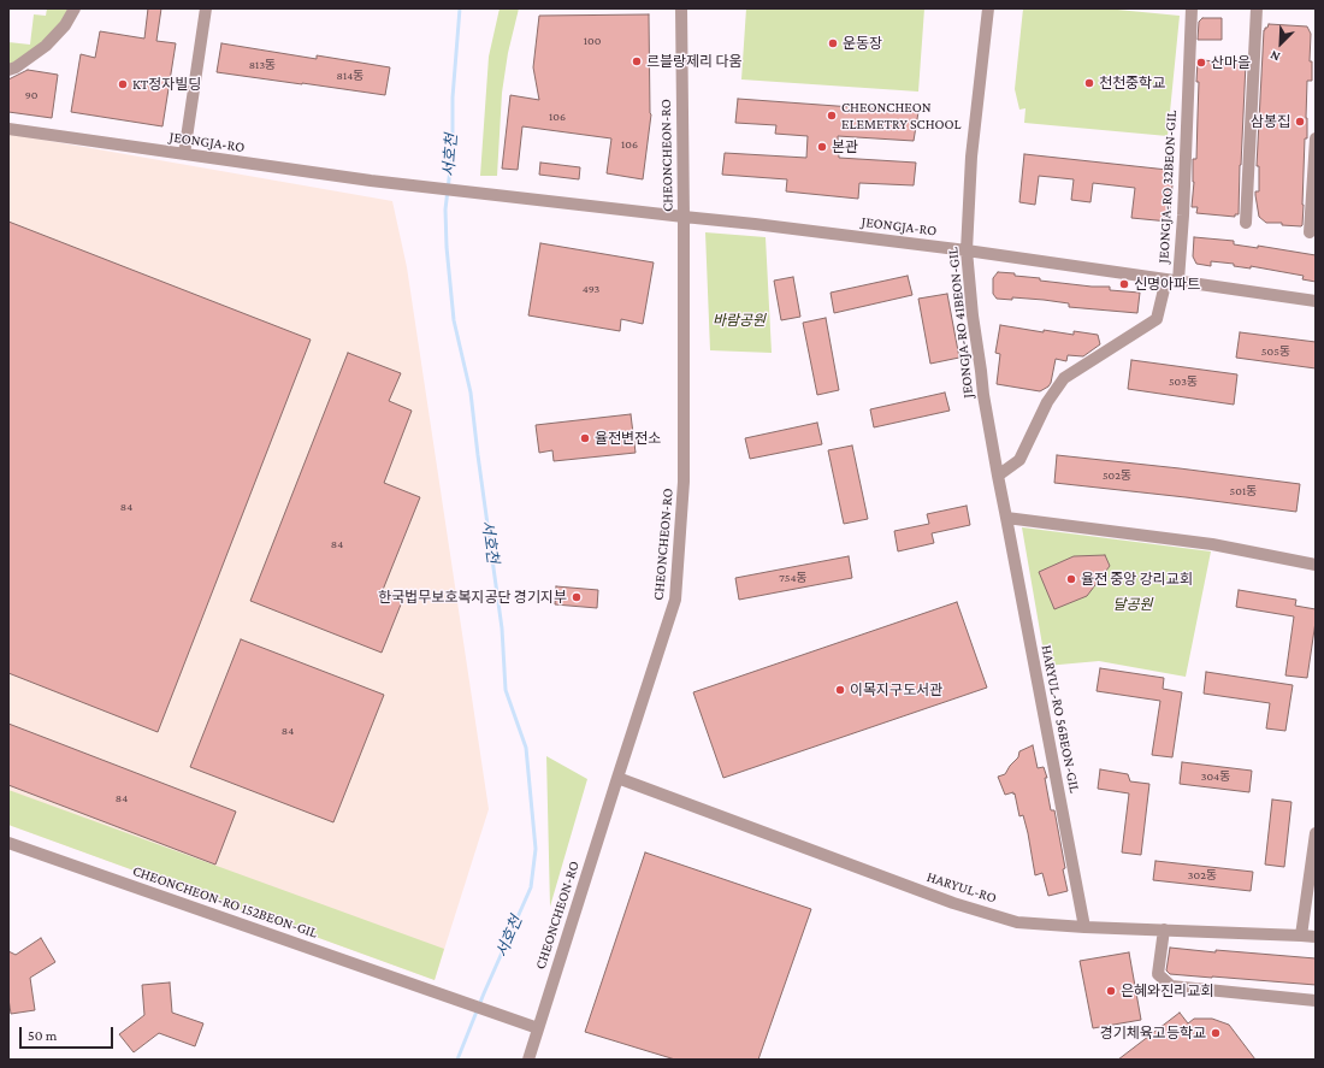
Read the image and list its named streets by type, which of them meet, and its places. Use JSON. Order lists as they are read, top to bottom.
{
  "streets": {
    "street": [
      "JEONGJA-RO",
      "CHEONCHEON-RO",
      "JEONGJA-RO 32BEON-GIL",
      "JEONGJA-RO 41BEON-GIL",
      "HARYUL-RO 56BEON-GIL",
      "HARYUL-RO",
      "CHEONCHEON-RO 152BEON-GIL"
    ]
  },
  "crossings": [
    ["JEONGJA-RO", "CHEONCHEON-RO"],
    ["JEONGJA-RO", "JEONGJA-RO 32BEON-GIL"],
    ["JEONGJA-RO", "JEONGJA-RO 41BEON-GIL"],
    ["CHEONCHEON-RO", "HARYUL-RO"],
    ["CHEONCHEON-RO", "CHEONCHEON-RO 152BEON-GIL"],
    ["JEONGJA-RO 41BEON-GIL", "HARYUL-RO 56BEON-GIL"],
    ["HARYUL-RO 56BEON-GIL", "HARYUL-RO"]
  ],
  "water": ["서호천"],
  "parks": ["바람공원", "달공원"],
  "places": [
    "운동장",
    "르블랑제리 다움",
    "산마을",
    "천천중학교",
    "KT정자빌딩",
    "CHEONCHEON ELEMETRY SCHOOL",
    "삼봉집",
    "본관",
    "신명아파트",
    "율전변전소",
    "율전 중앙 강리교회",
    "한국법무보호복지공단 경기지부",
    "이목지구도서관",
    "은혜와진리교회",
    "경기체육고등학교"
  ],
  "house_numbers": [
    "100",
    "813동",
    "814동",
    "90",
    "106",
    "106",
    "493",
    "505동",
    "503동",
    "502동",
    "501동",
    "84",
    "84",
    "754동",
    "84",
    "304동",
    "84",
    "302동"
  ],
  "scale_bar": "50 m",
  "north": "bottom left"
}
